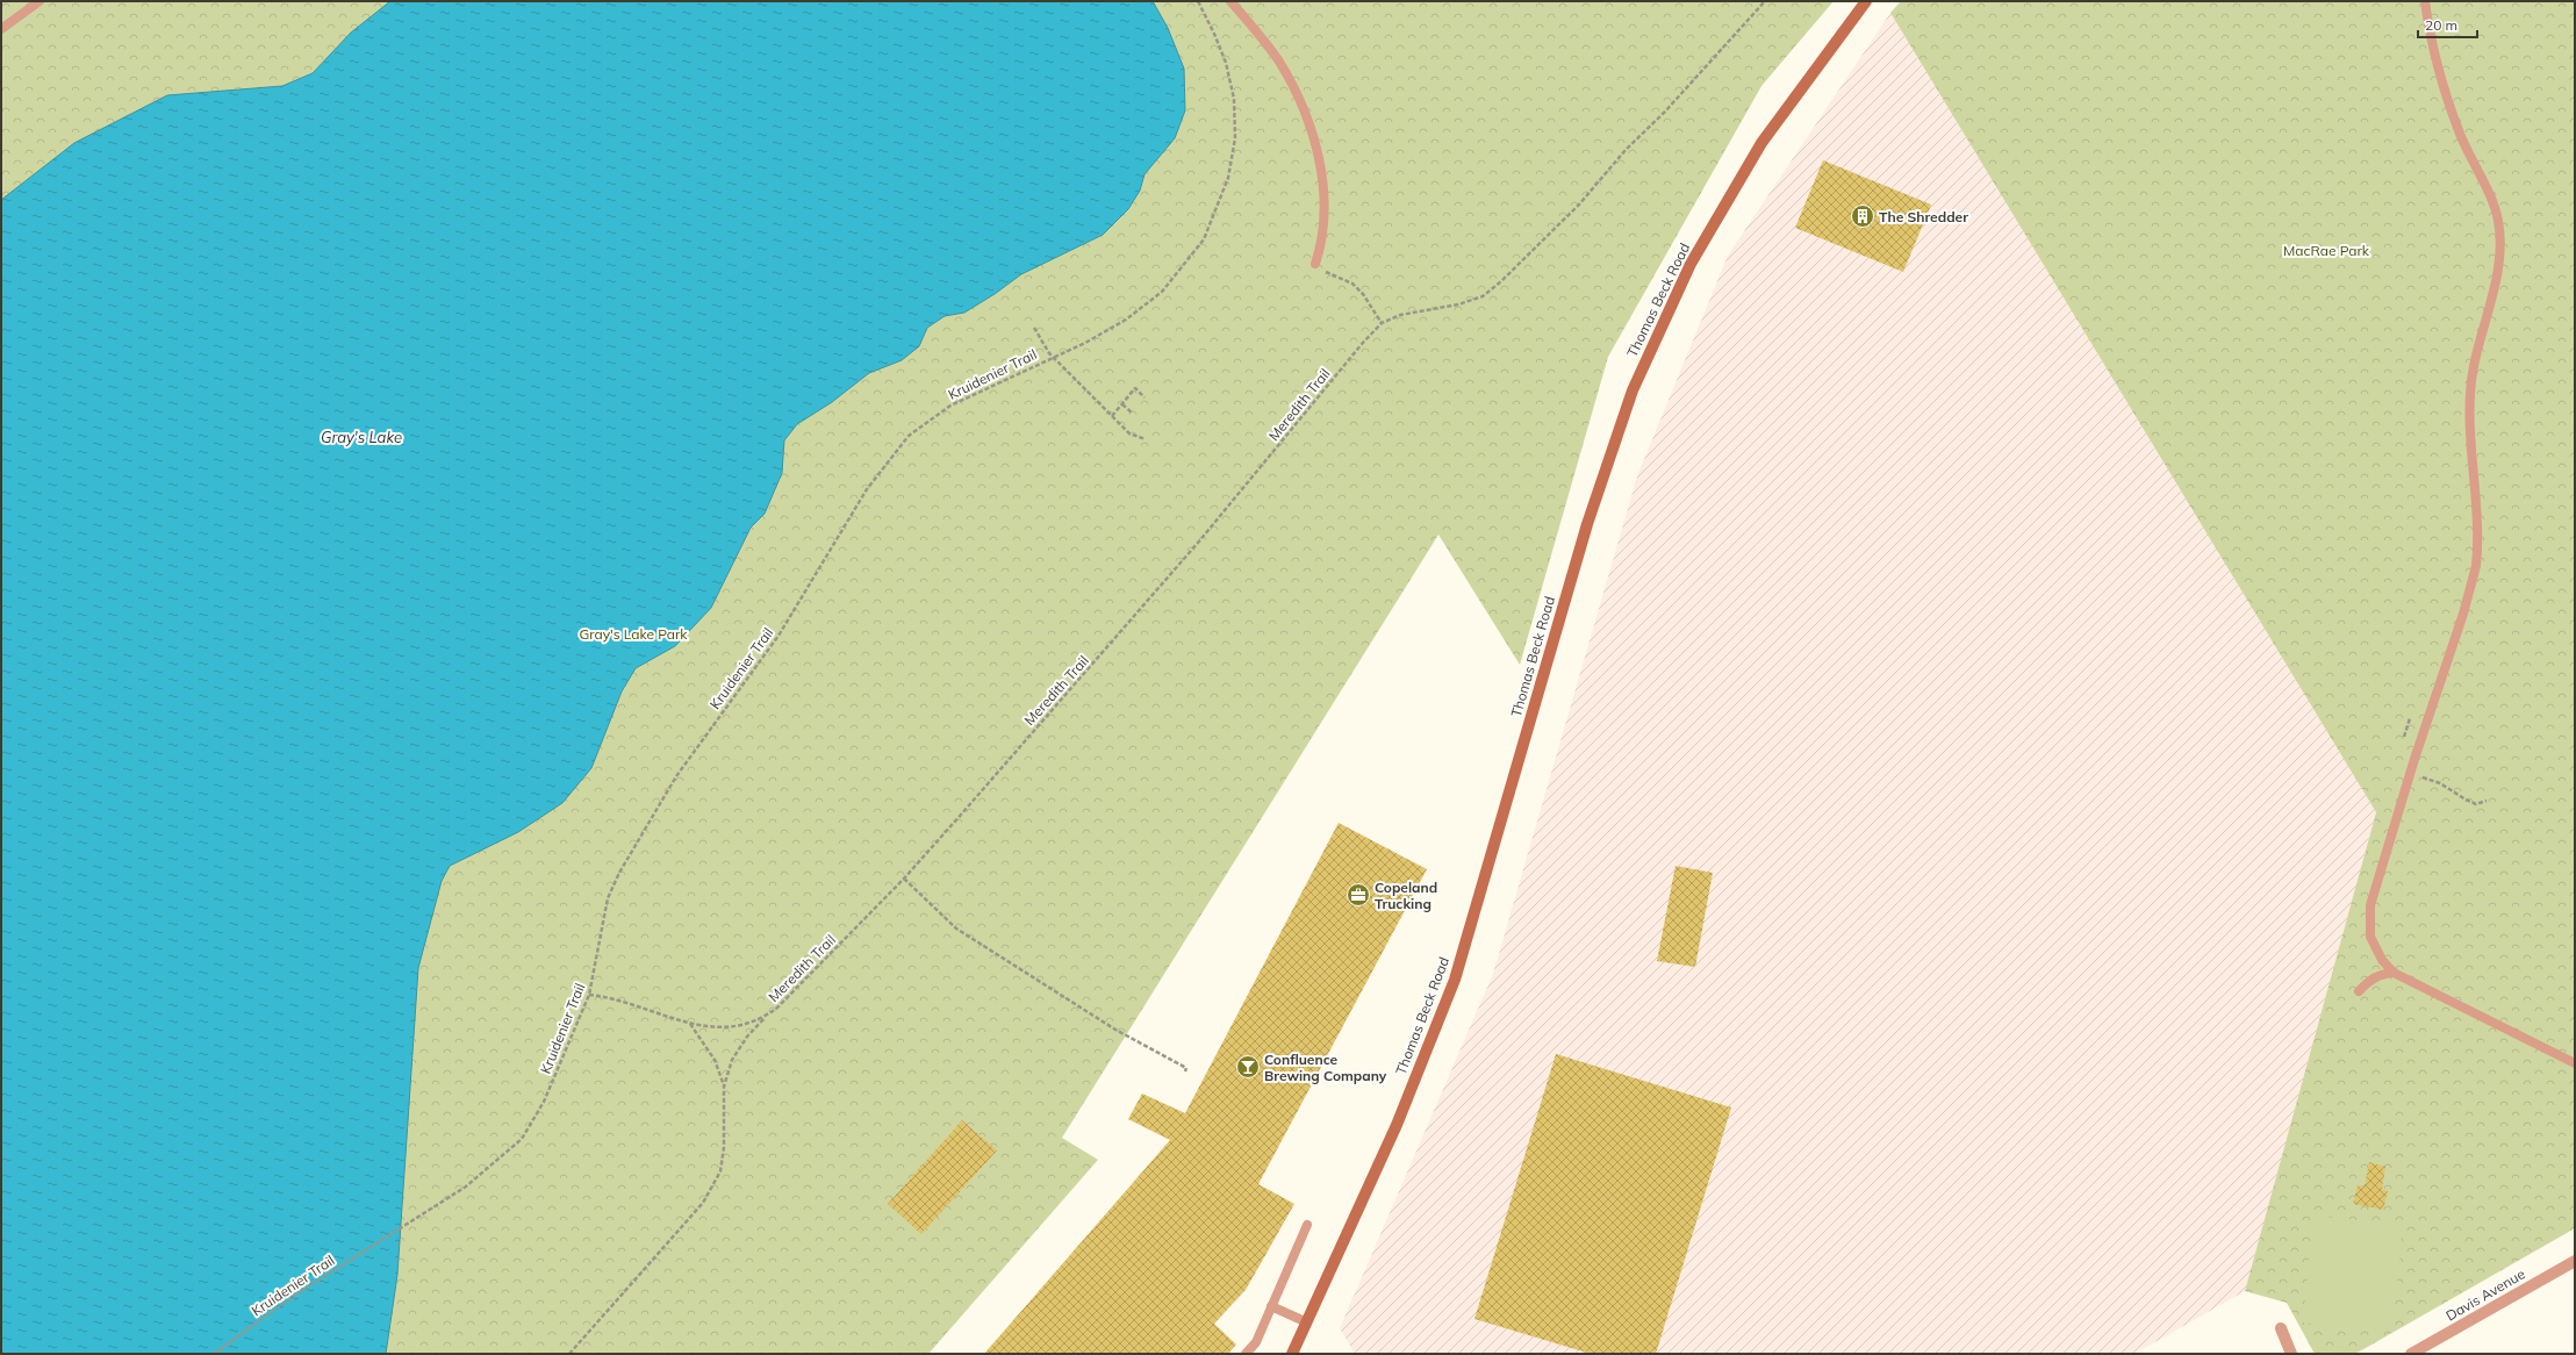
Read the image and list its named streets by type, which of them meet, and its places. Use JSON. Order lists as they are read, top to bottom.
{
  "streets": {
    "main road": ["Thomas Beck Road"],
    "street": ["Davis Avenue"],
    "path": ["Kruidenier Trail", "Meredith Trail"]
  },
  "crossings": [
    ["Kruidenier Trail", "Meredith Trail"]
  ],
  "water": ["Gray's Lake"],
  "parks": ["MacRae Park", "Gray's Lake Park"],
  "places": {
    "building": ["The Shredder"],
    "office": ["Copeland Trucking"],
    "bar": ["Confluence Brewing Company"]
  },
  "scale_bar": "20 m"
}
